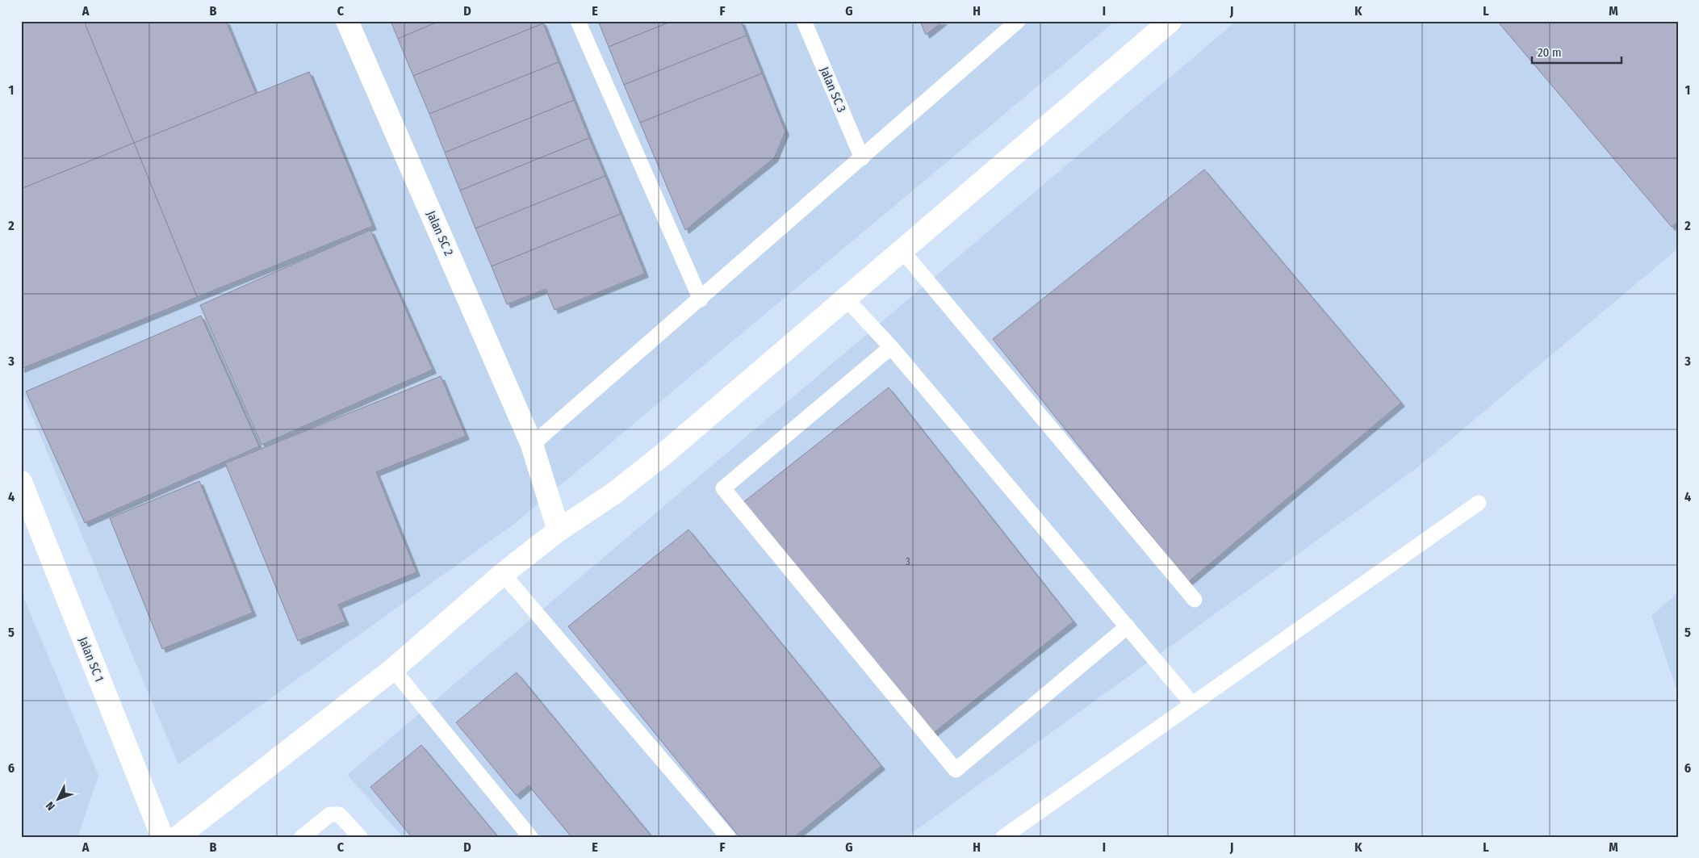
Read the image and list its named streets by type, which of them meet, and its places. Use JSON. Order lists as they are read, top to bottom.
{
  "streets": {
    "street": ["Jalan SC 2", "Jalan SC 1"],
    "lane": ["Jalan SC 3"]
  },
  "house_numbers": ["3"],
  "scale_bar": "20 m",
  "north": "bottom left",
  "grid": {
    "columns": [
      "A",
      "B",
      "C",
      "D",
      "E",
      "F",
      "G",
      "H",
      "I",
      "J",
      "K",
      "L",
      "M"
    ],
    "rows": [
      "1",
      "2",
      "3",
      "4",
      "5",
      "6"
    ]
  }
}
